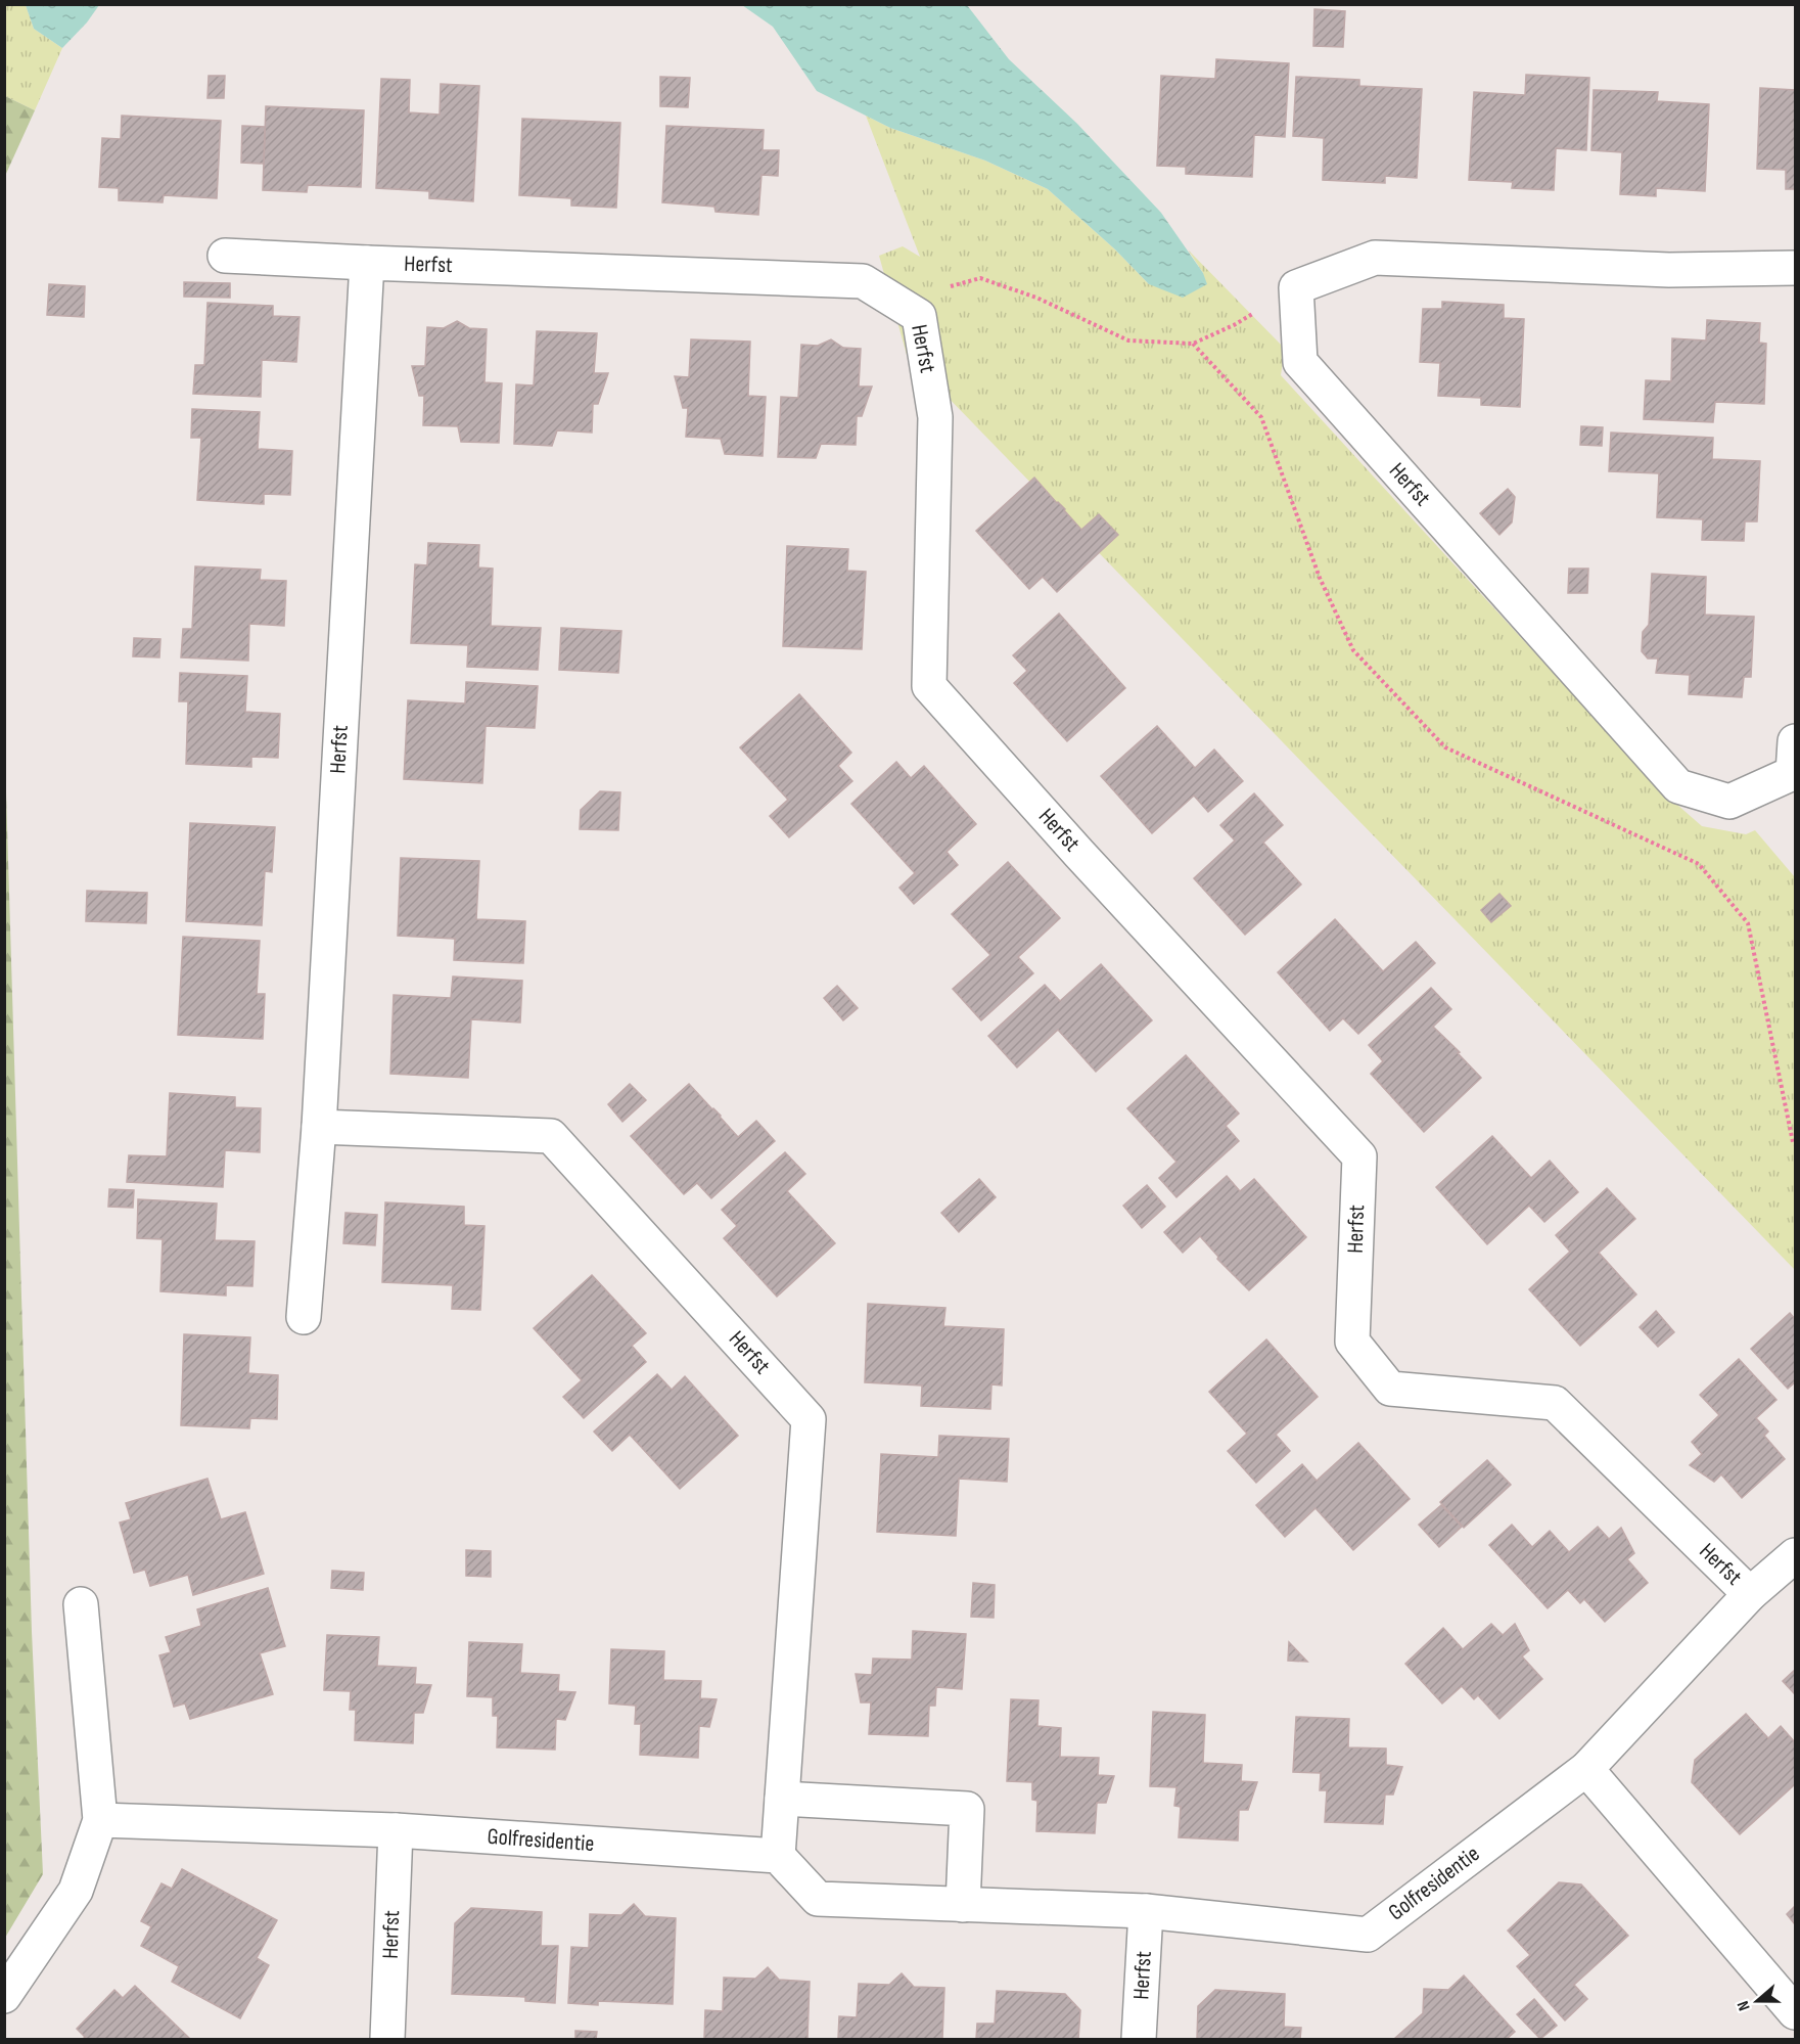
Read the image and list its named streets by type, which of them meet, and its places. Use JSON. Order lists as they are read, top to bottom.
{
  "streets": {
    "street": ["Herfst", "Golfresidentie"]
  },
  "crossings": [
    ["Herfst", "Golfresidentie"]
  ],
  "north": "left"
}
